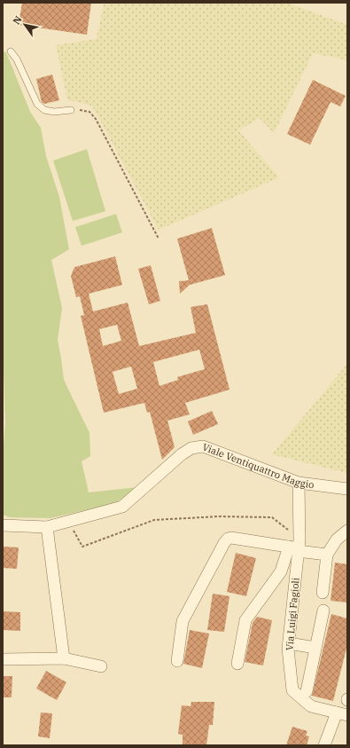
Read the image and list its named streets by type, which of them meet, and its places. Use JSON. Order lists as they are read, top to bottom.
{
  "streets": {
    "street": ["Viale Ventiquattro Maggio", "Via Luigi Fagioli"]
  },
  "crossings": [
    ["Viale Ventiquattro Maggio", "Via Luigi Fagioli"]
  ],
  "north": "top left"
}
